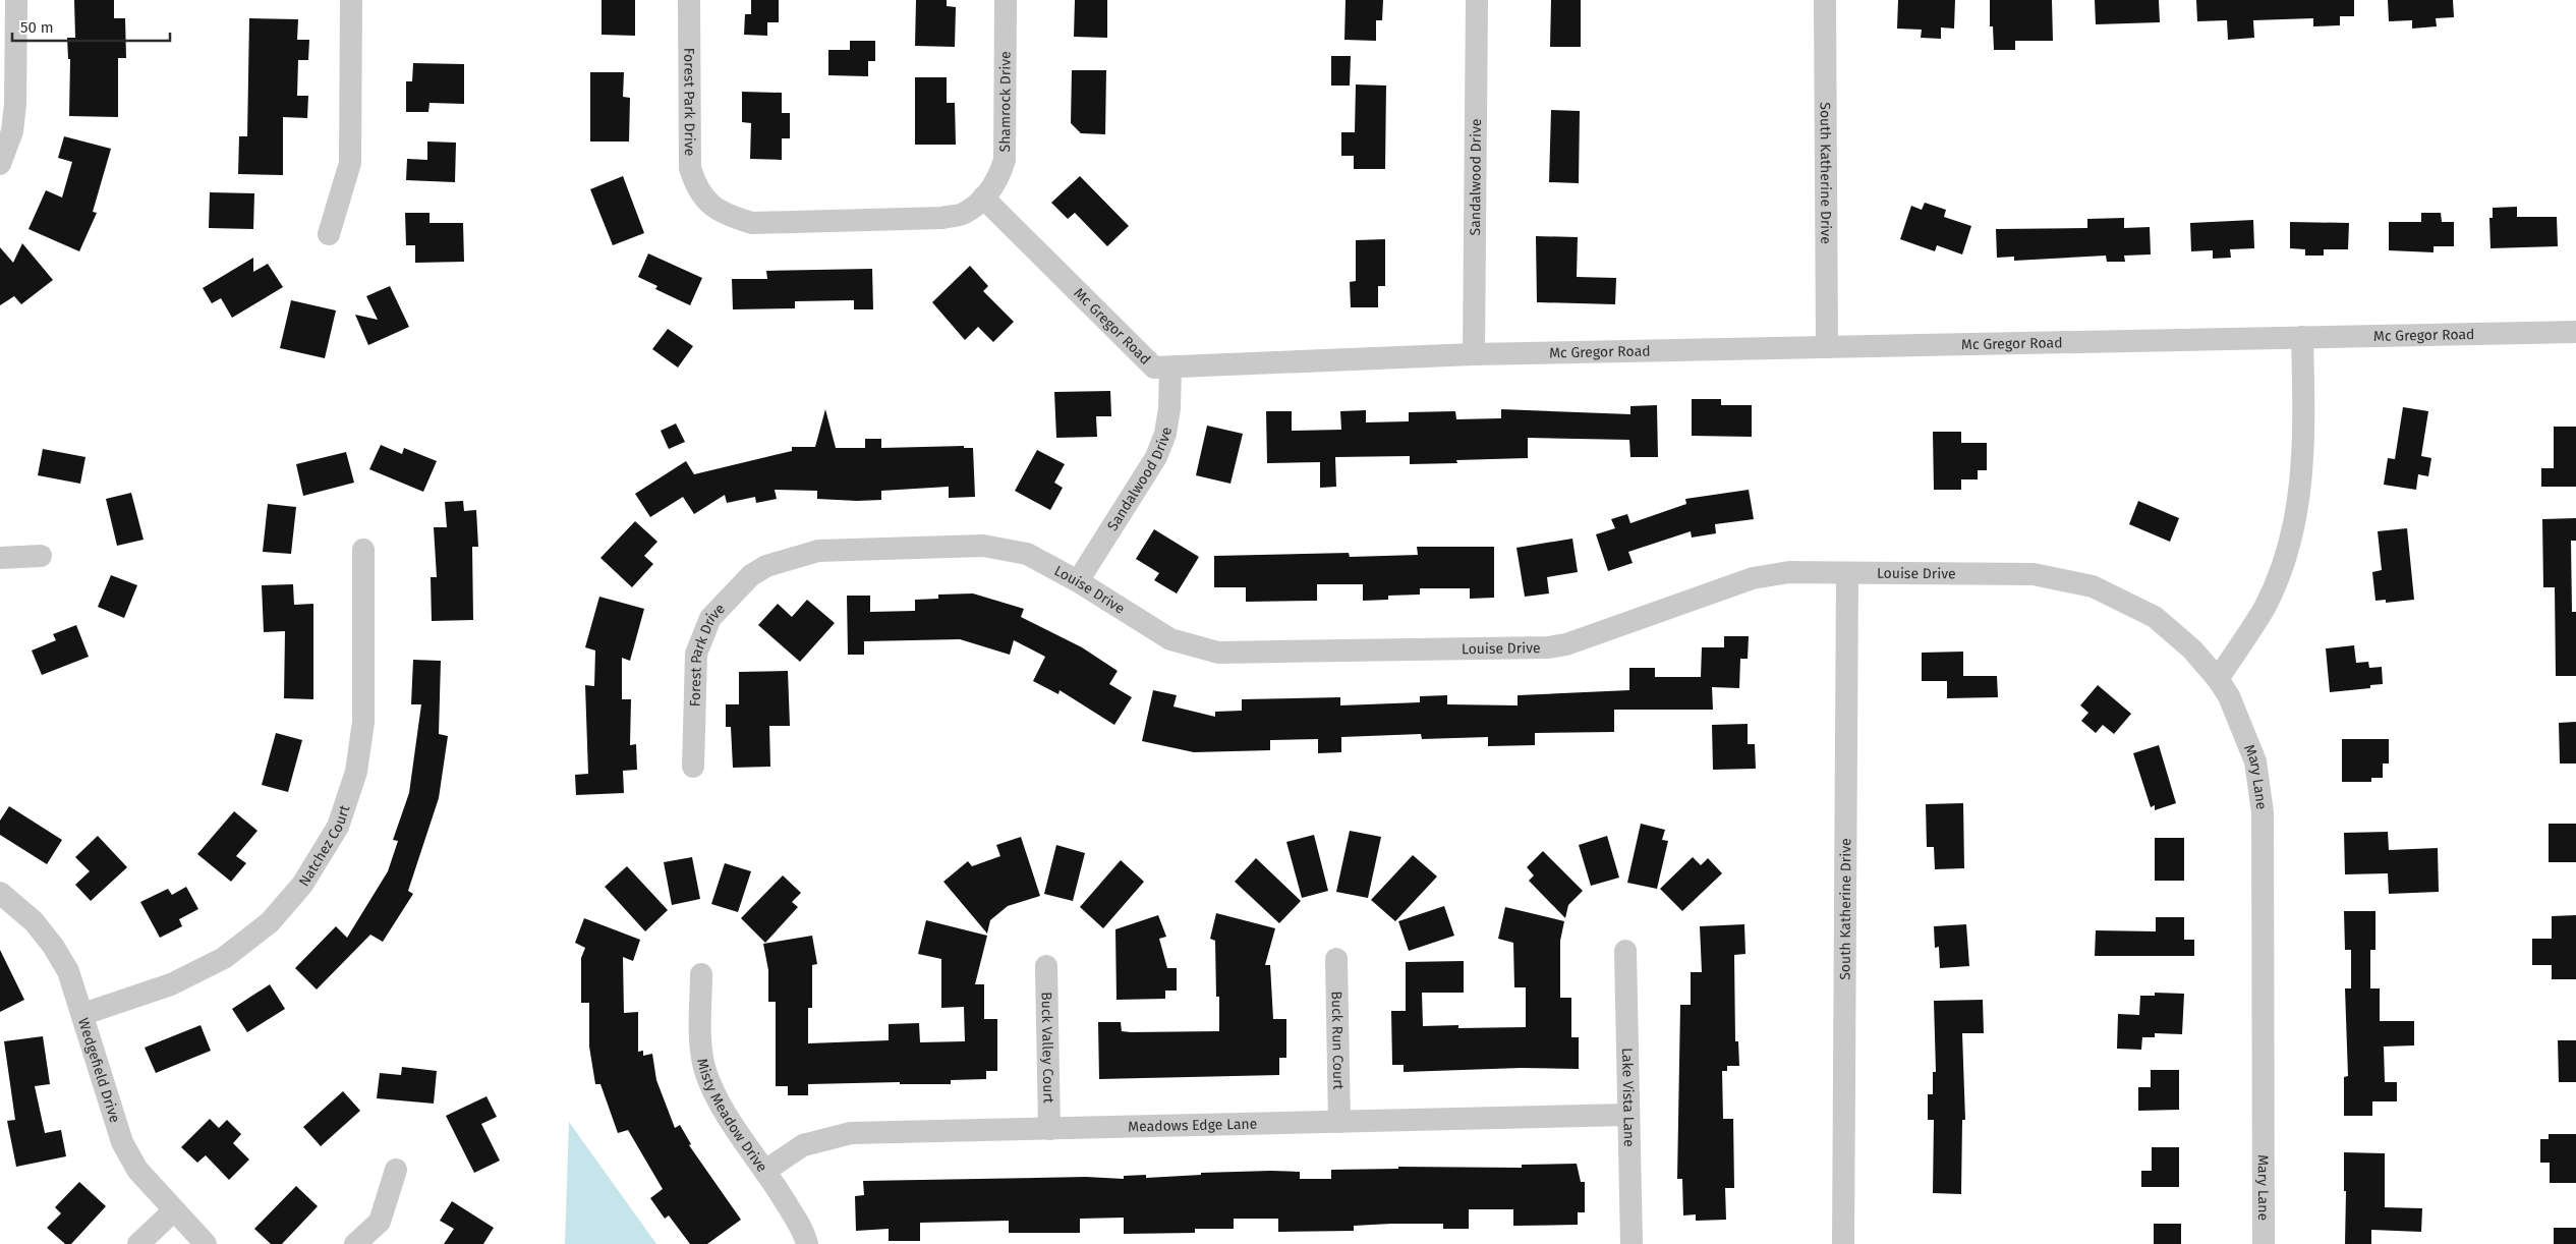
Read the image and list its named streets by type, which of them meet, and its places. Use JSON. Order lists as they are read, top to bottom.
{
  "streets": {
    "street": [
      "Forest Park Drive",
      "Shamrock Drive",
      "South Katherine Drive",
      "Sandalwood Drive",
      "Mc Gregor Road",
      "Louise Drive",
      "Mary Lane",
      "Natchez Court",
      "Buck Run Court",
      "Buck Valley Court",
      "Wedgefield Drive",
      "Lake Vista Lane",
      "Misty Meadow Drive",
      "Meadows Edge Lane"
    ]
  },
  "crossings": [
    ["Forest Park Drive", "Shamrock Drive"],
    ["Forest Park Drive", "Mc Gregor Road"],
    ["Forest Park Drive", "Louise Drive"],
    ["Shamrock Drive", "Mc Gregor Road"],
    ["South Katherine Drive", "Mc Gregor Road"],
    ["South Katherine Drive", "Louise Drive"],
    ["Sandalwood Drive", "Mc Gregor Road"],
    ["Sandalwood Drive", "Louise Drive"],
    ["Louise Drive", "Mary Lane"],
    ["Natchez Court", "Wedgefield Drive"],
    ["Buck Run Court", "Meadows Edge Lane"],
    ["Buck Valley Court", "Meadows Edge Lane"],
    ["Lake Vista Lane", "Meadows Edge Lane"],
    ["Misty Meadow Drive", "Meadows Edge Lane"]
  ],
  "scale_bar": "50 m"
}
